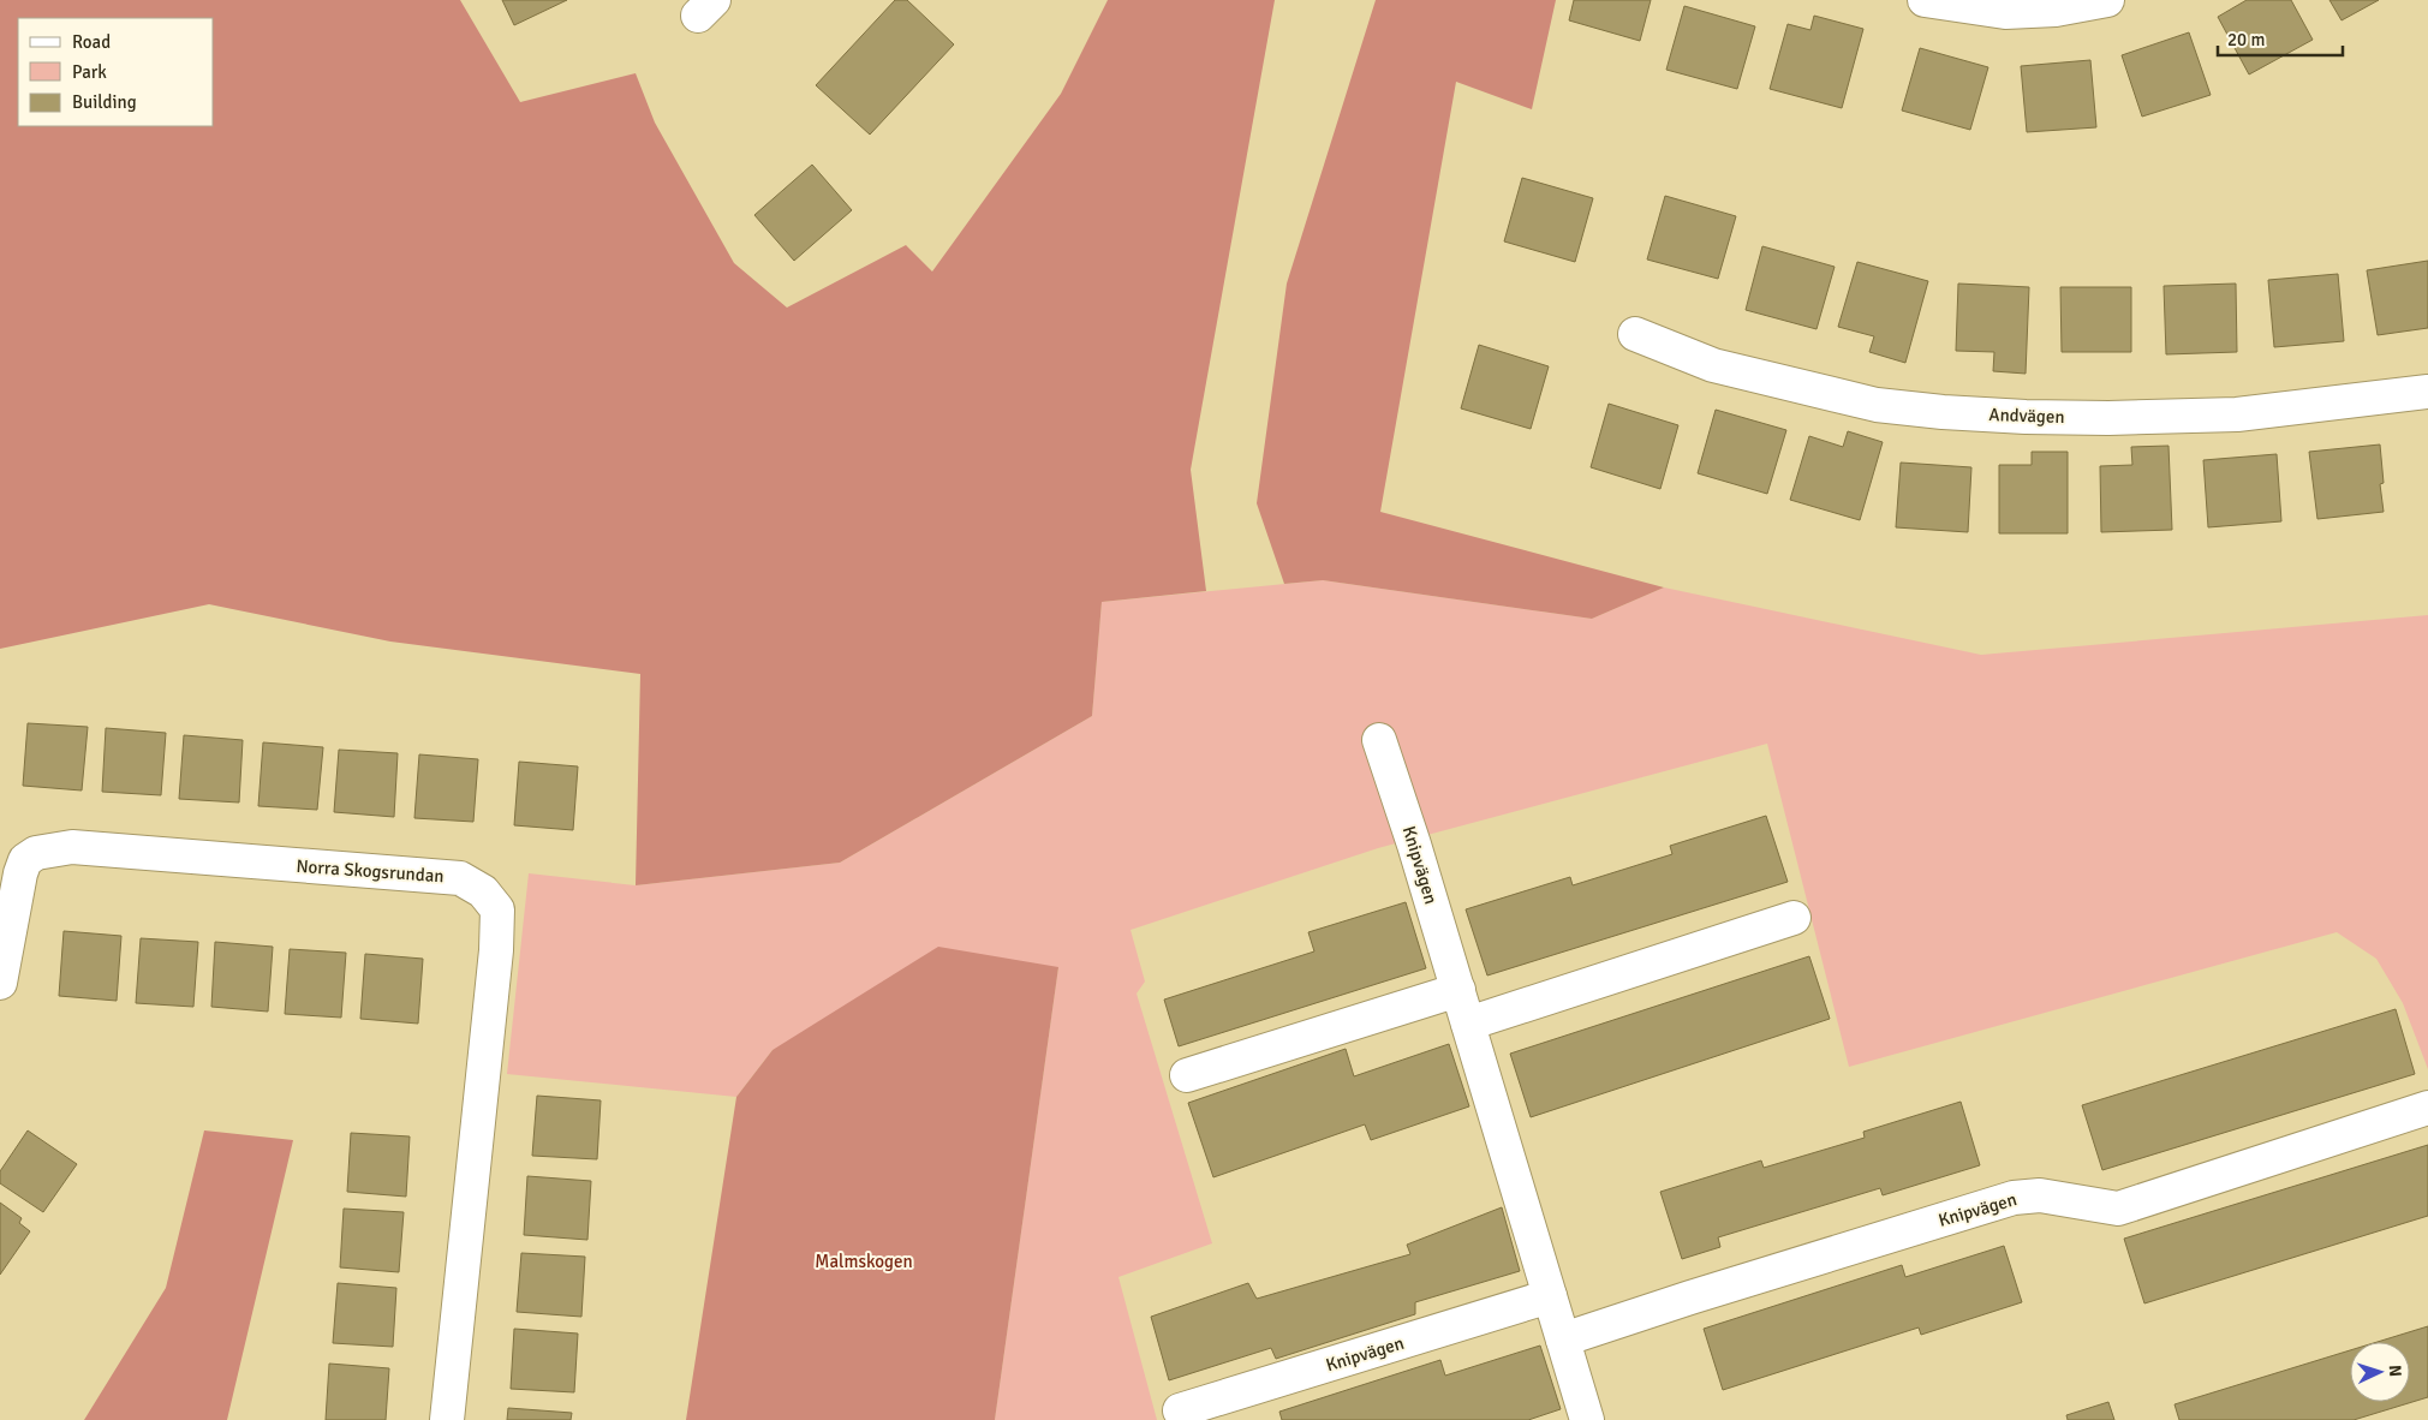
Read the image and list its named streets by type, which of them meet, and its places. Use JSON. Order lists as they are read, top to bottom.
{
  "streets": {
    "street": ["Andvägen", "Knipvägen", "Norra Skogsrundan"]
  },
  "parks": ["Malmskogen"],
  "legend": ["Road", "Park", "Building"],
  "scale_bar": "20 m",
  "north": "right"
}
